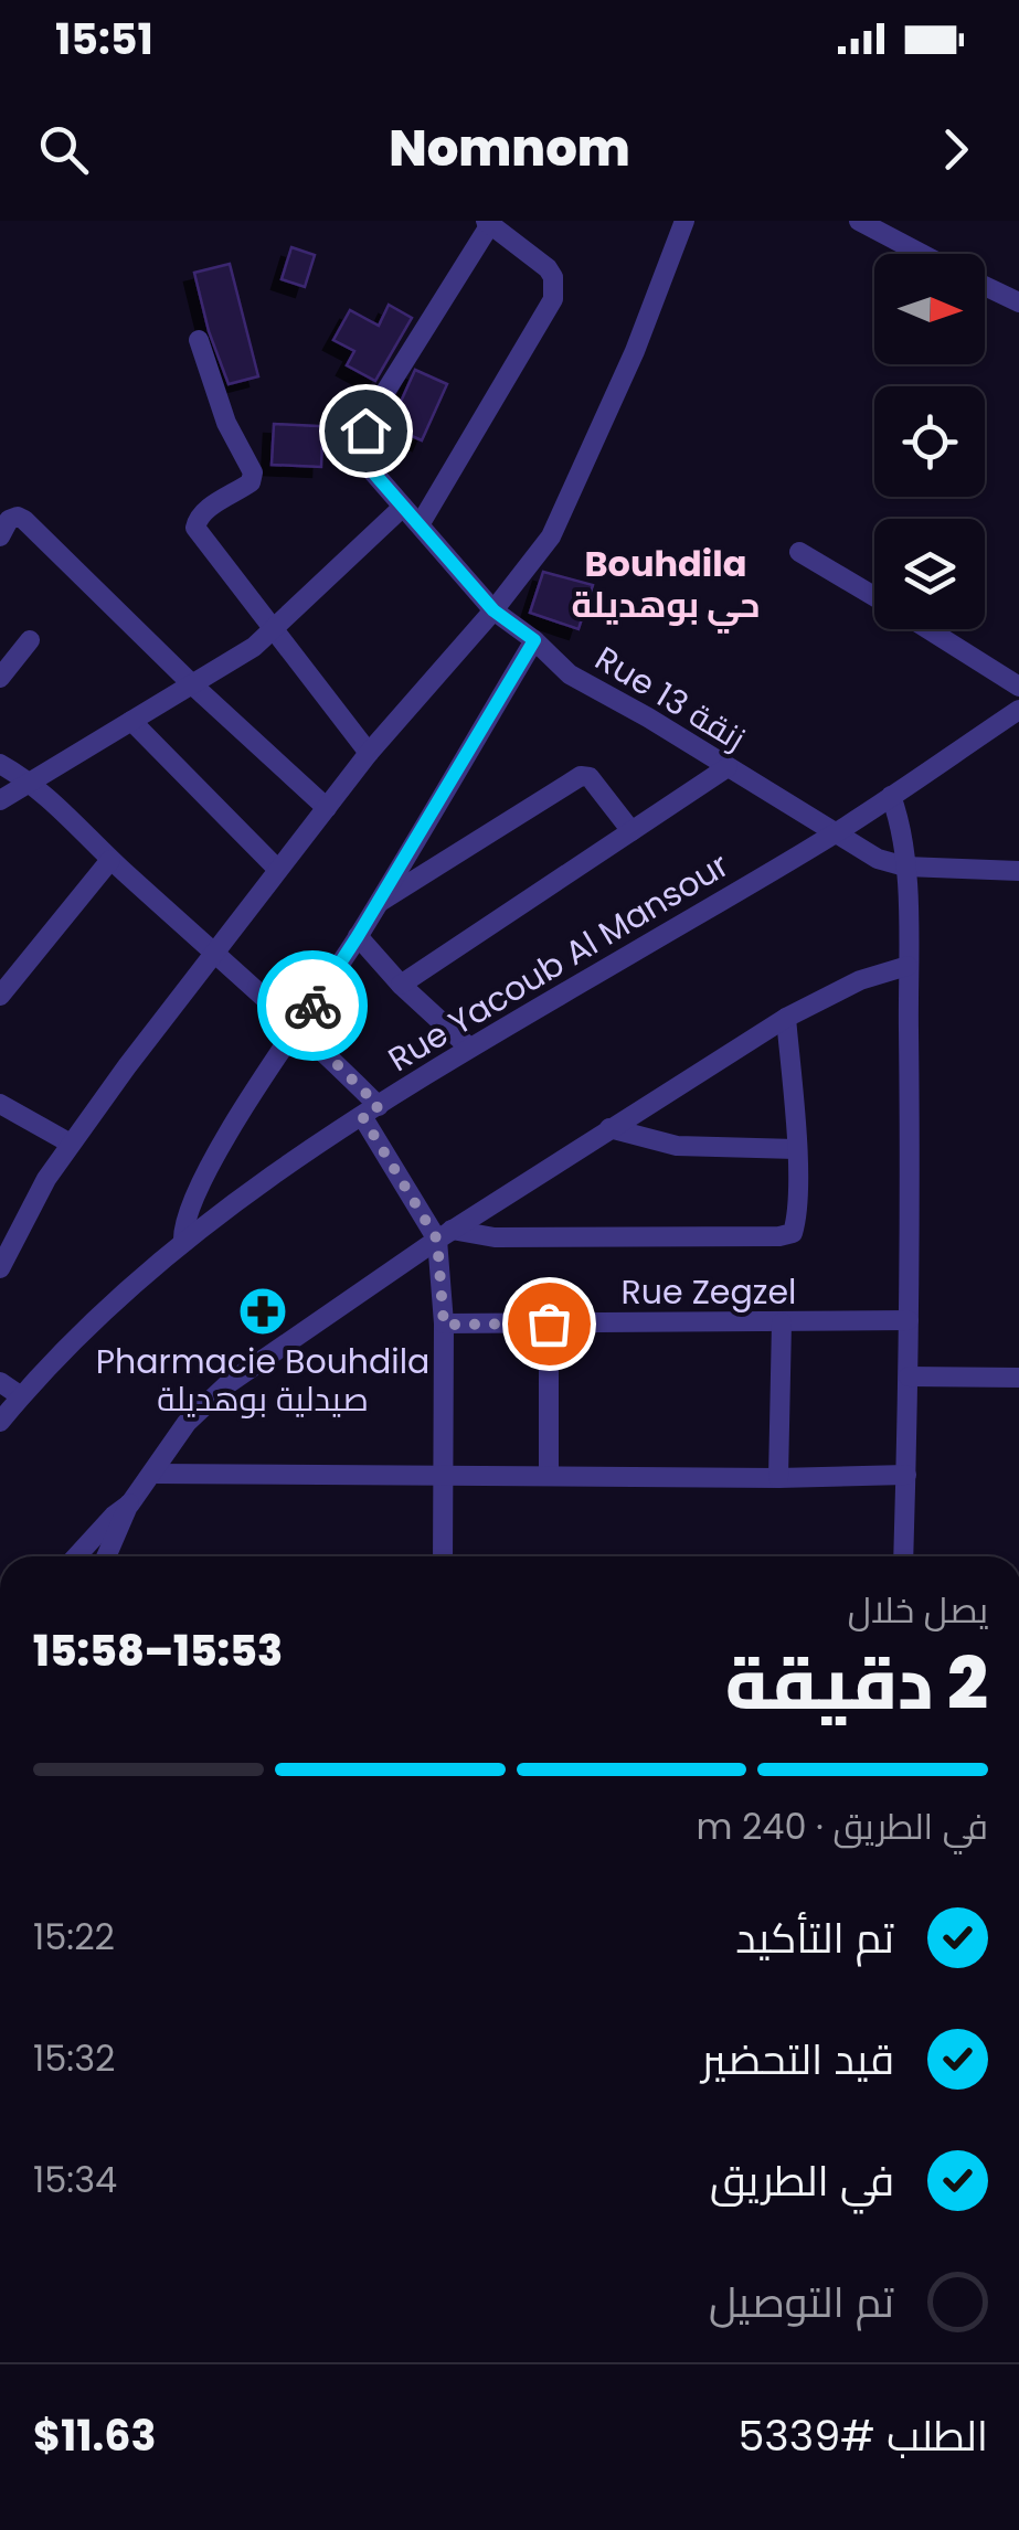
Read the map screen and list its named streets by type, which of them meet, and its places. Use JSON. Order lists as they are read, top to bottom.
{
  "streets": {
    "street": ["Rue 13 زنقة", "Rue Yacoub Al Mansour", "Rue Zegzel"]
  },
  "crossings": [
    ["Rue 13 زنقة", "Rue Yacoub Al Mansour"]
  ],
  "districts": ["Bouhdila حي بوهديلة"],
  "places": {
    "pharmacy": ["Pharmacie Bouhdila صيدلية بوهديلة"]
  },
  "north": "right",
  "page": {
    "status": "15:51",
    "header": "Nomnom",
    "heading": ["2 دقيقة", "يصل خلال", "15:53–15:58"],
    "panel": ["الطلب #5339", "$11.63"],
    "bar": "في الطريق · 240 m",
    "list": [
      ["تم التأكيد", "15:22"],
      ["قيد التحضير", "15:32"],
      ["في الطريق", "15:34"],
      "تم التوصيل"
    ]
  }
}
